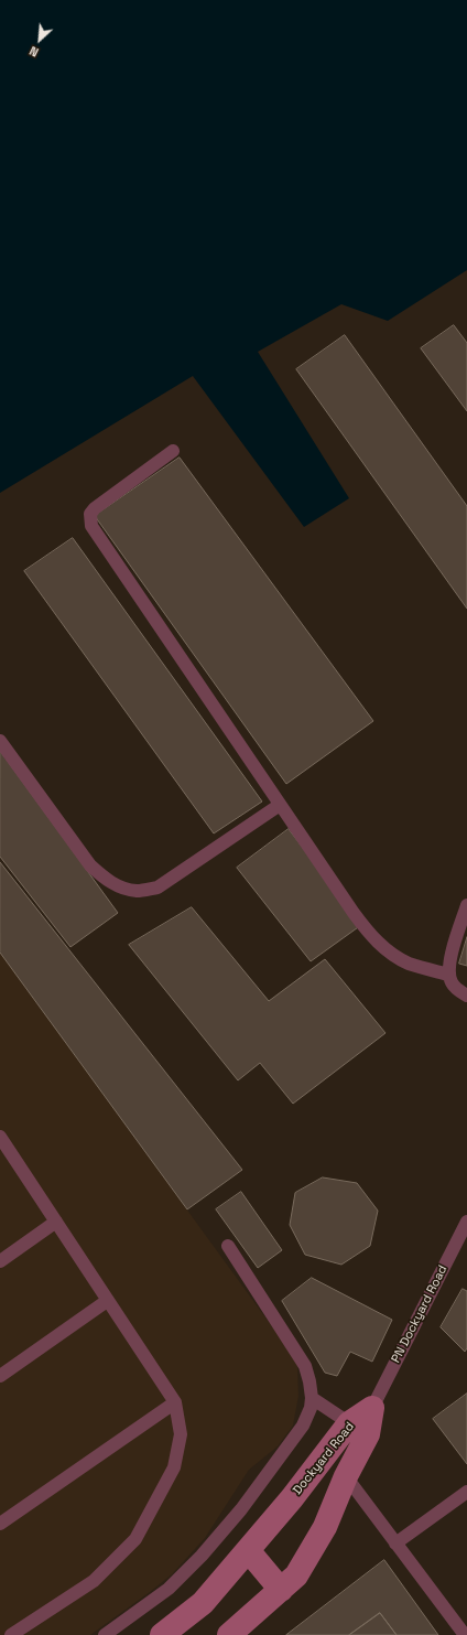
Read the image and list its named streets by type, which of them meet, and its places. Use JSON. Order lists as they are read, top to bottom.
{
  "streets": {
    "street": ["Dockyard Road"],
    "lane": ["PN Dockyard Road"]
  },
  "crossings": [
    ["PN Dockyard Road", "Dockyard Road"]
  ],
  "north": "bottom left"
}
